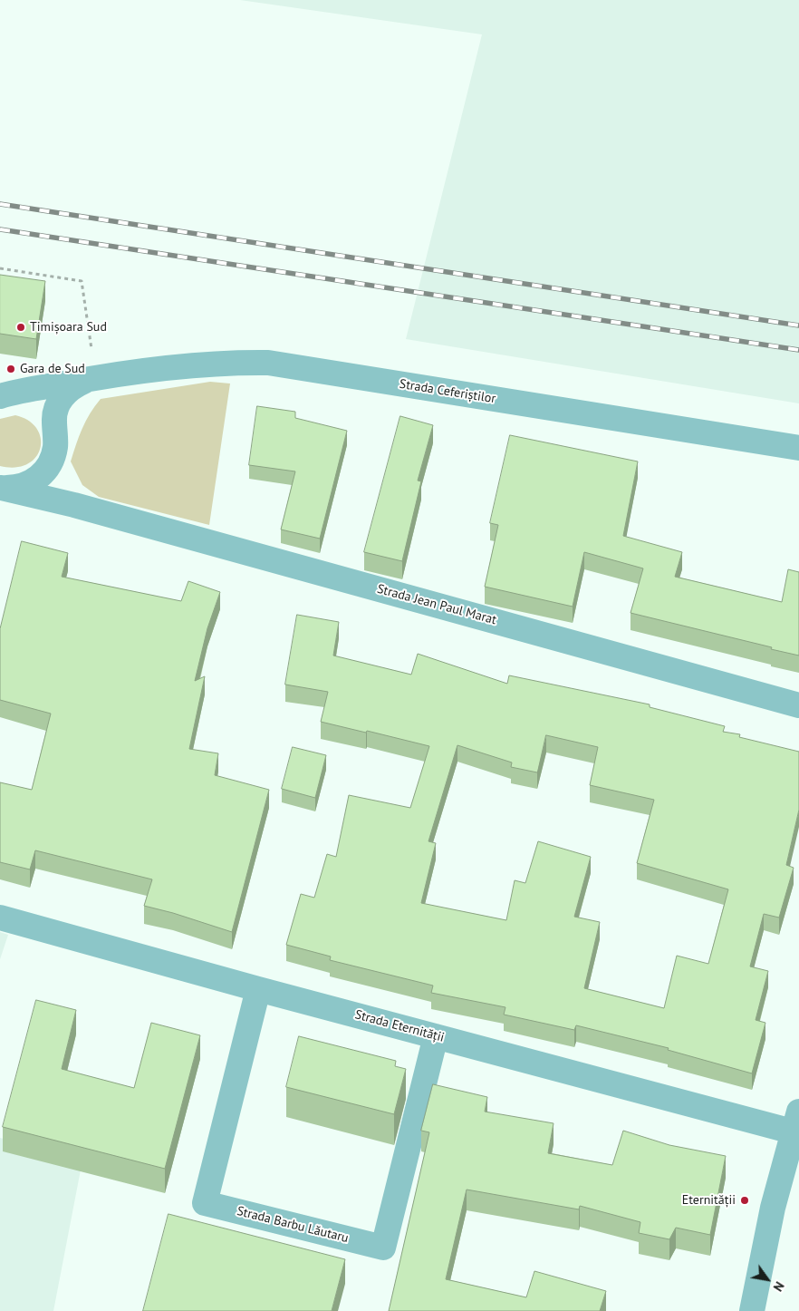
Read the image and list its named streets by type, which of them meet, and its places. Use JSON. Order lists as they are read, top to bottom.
{
  "streets": {
    "street": [
      "Strada Ceferiștilor",
      "Strada Jean Paul Marat",
      "Strada Eternității",
      "Strada Barbu Lăutaru"
    ]
  },
  "crossings": [
    ["Strada Ceferiștilor", "Strada Jean Paul Marat"],
    ["Strada Eternității", "Strada Barbu Lăutaru"]
  ],
  "places": ["Timișoara Sud", "Gara de Sud", "Eternității"],
  "north": "bottom right"
}
